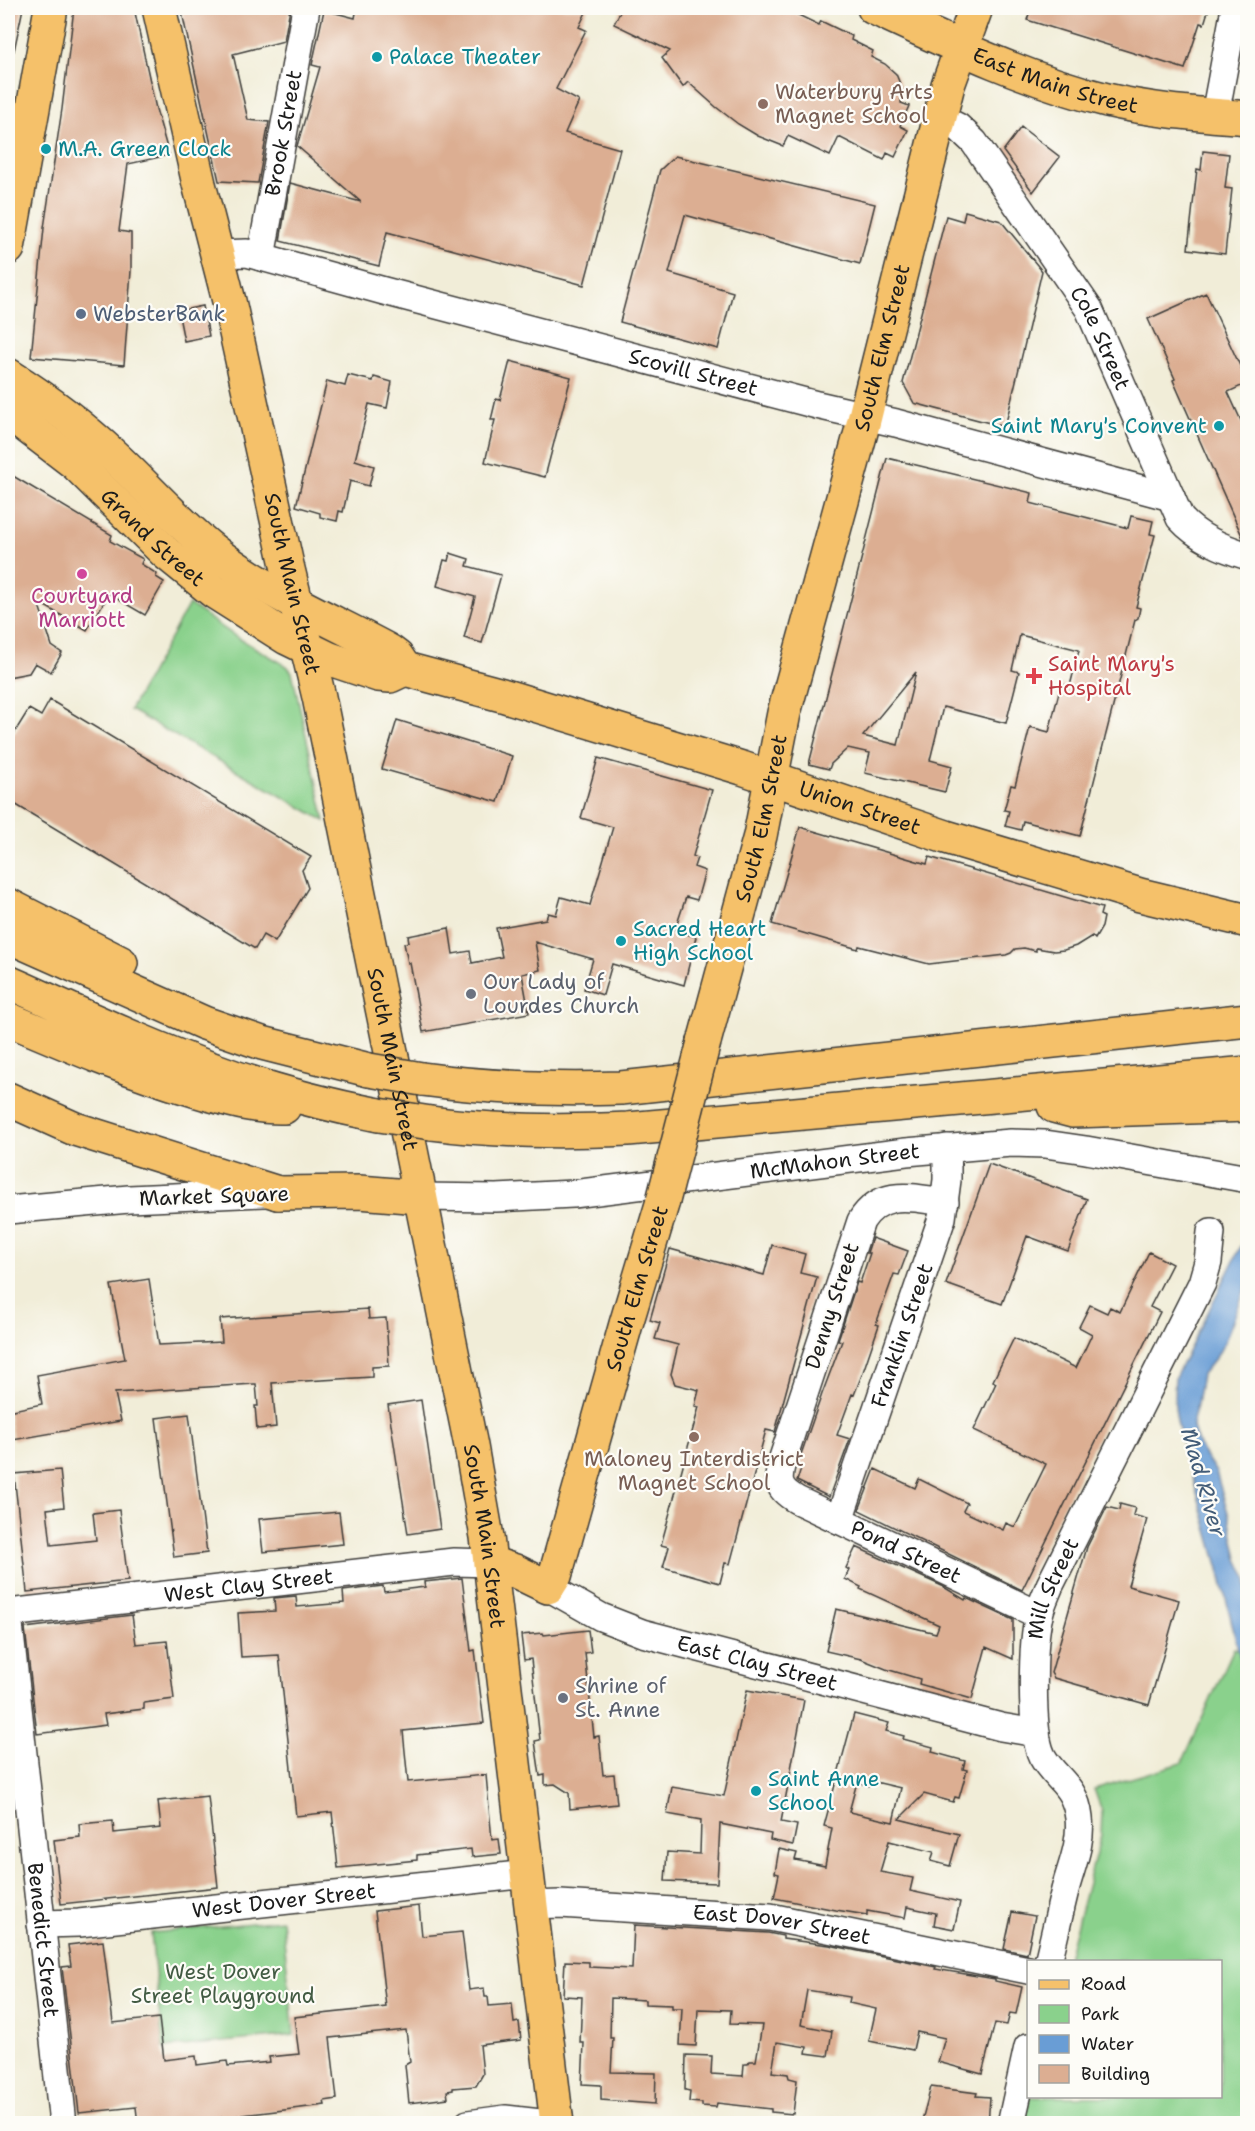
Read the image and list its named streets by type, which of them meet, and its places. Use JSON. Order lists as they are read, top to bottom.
{
  "streets": {
    "main road": [
      "East Main Street",
      "South Elm Street",
      "Grand Street",
      "South Main Street",
      "Union Street",
      "Market Square",
      "East Clay Street"
    ],
    "street": [
      "Brook Street",
      "Cole Street",
      "Scovill Street",
      "McMahon Street",
      "Denny Street",
      "Franklin Street",
      "Pond Street",
      "West Clay Street",
      "Mill Street",
      "West Dover Street",
      "East Dover Street",
      "Benedict Street"
    ]
  },
  "crossings": [
    ["East Main Street", "South Elm Street"],
    ["Brook Street", "Scovill Street"],
    ["Cole Street", "South Elm Street"],
    ["Cole Street", "Scovill Street"],
    ["South Elm Street", "Scovill Street"],
    ["South Elm Street", "Union Street"],
    ["South Elm Street", "East Clay Street"],
    ["Scovill Street", "South Main Street"],
    ["Grand Street", "South Main Street"],
    ["Grand Street", "Union Street"],
    ["South Main Street", "Union Street"],
    ["South Main Street", "McMahon Street"],
    ["South Main Street", "Market Square"],
    ["South Main Street", "West Clay Street"],
    ["South Main Street", "East Clay Street"],
    ["South Main Street", "West Dover Street"],
    ["South Main Street", "East Dover Street"],
    ["McMahon Street", "Market Square"],
    ["McMahon Street", "Franklin Street"],
    ["Denny Street", "Franklin Street"],
    ["Denny Street", "Pond Street"],
    ["Franklin Street", "Pond Street"],
    ["Pond Street", "Mill Street"],
    ["West Clay Street", "East Clay Street"],
    ["West Clay Street", "Benedict Street"],
    ["Mill Street", "East Clay Street"],
    ["West Dover Street", "East Dover Street"],
    ["West Dover Street", "Benedict Street"]
  ],
  "water": ["Mad River"],
  "parks": ["West Dover Street Playground"],
  "places": {
    "other": [
      "Palace Theater",
      "Waterbury Arts Magnet School",
      "M.A. Green Clock",
      "WebsterBank",
      "Saint Mary's Convent",
      "Courtyard Marriott",
      "Sacred Heart High School",
      "Our Lady of Lourdes Church",
      "Maloney Interdistrict Magnet School",
      "Shrine of St. Anne",
      "Saint Anne School"
    ],
    "health": ["Saint Mary's Hospital"]
  },
  "legend": [
    "Road",
    "Park",
    "Water",
    "Building"
  ]
}
